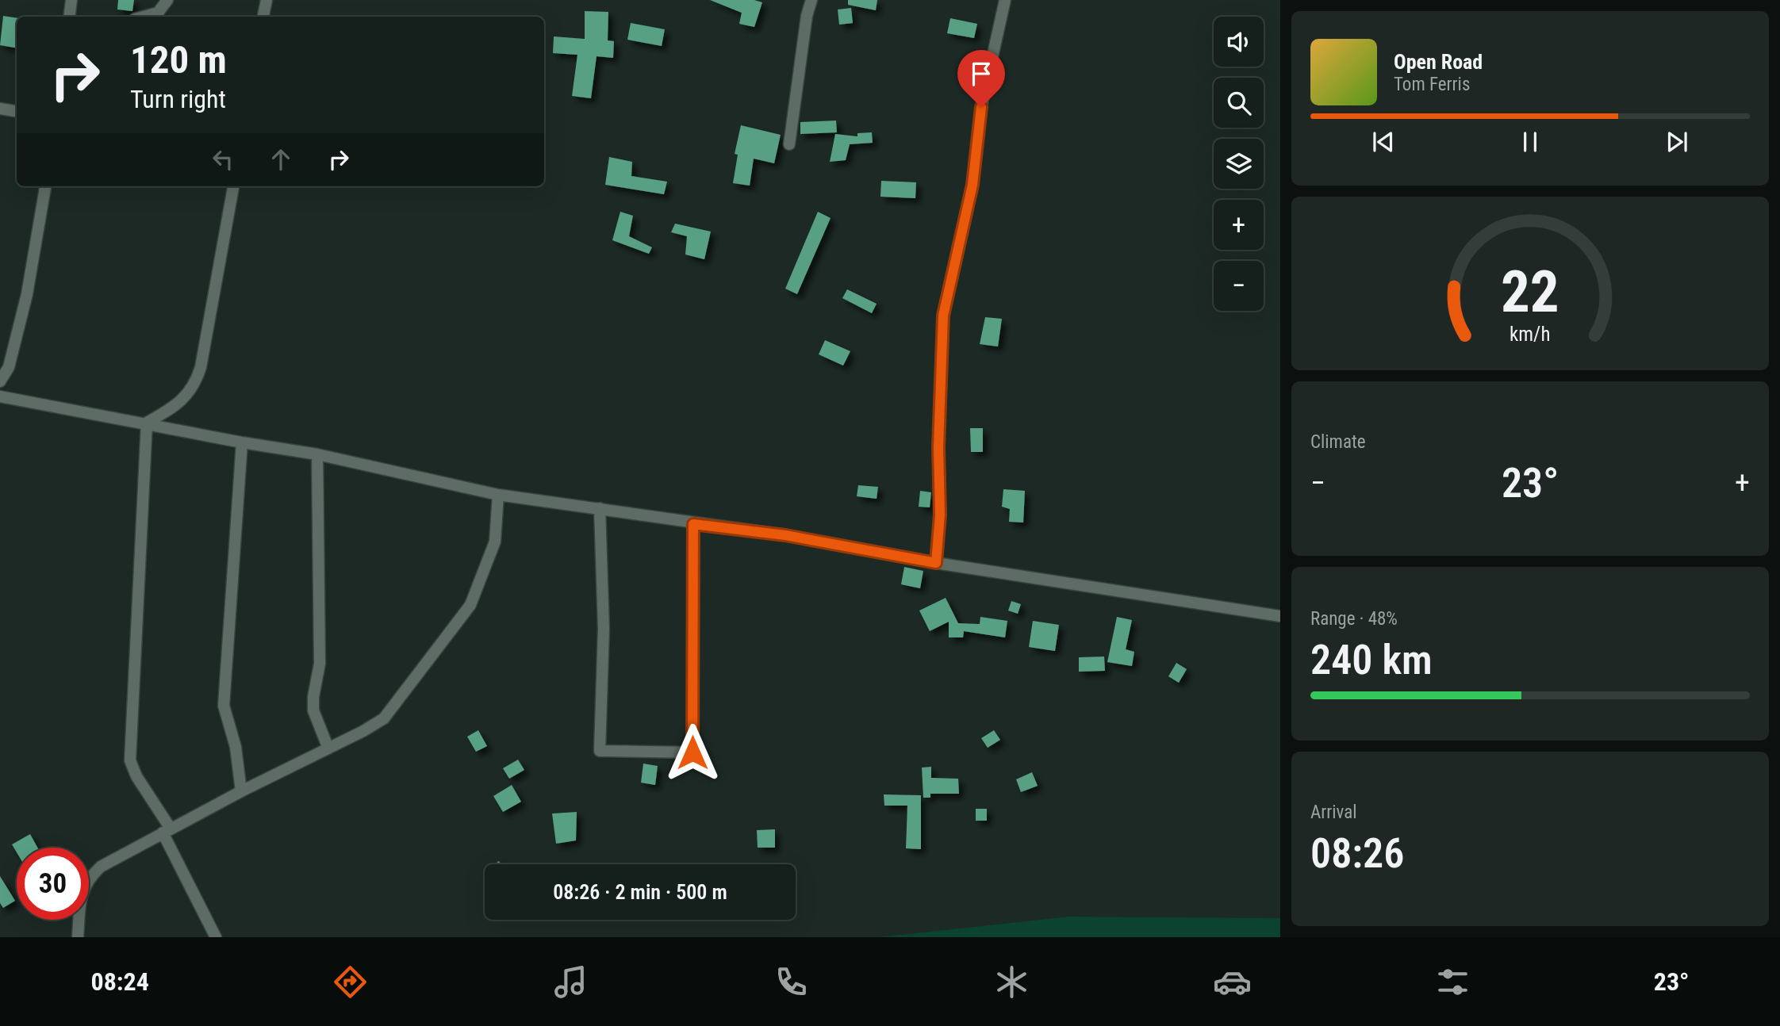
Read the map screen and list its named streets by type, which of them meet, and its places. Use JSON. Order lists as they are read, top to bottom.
{
  "page": {
    "map_buttons": ["+", "−"],
    "turn": ["120 m", "Turn right"],
    "song": ["Open Road", "Tom Ferris"],
    "tile": [
      "Climate",
      ["Range · 48%", "240 km"],
      ["Arrival", "08:26"]
    ],
    "heat": ["−", "23°", "+"],
    "limit": "30",
    "trip": "08:26 · 2 min · 500 m",
    "tabs": ["08:24", "23°"],
    "gauge": ["22", "km/h"]
  }
}
